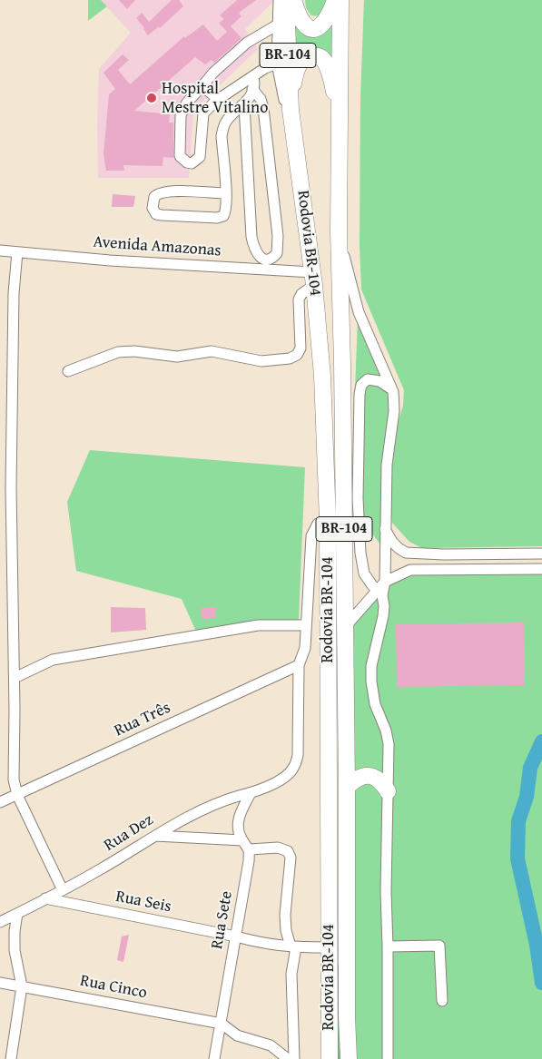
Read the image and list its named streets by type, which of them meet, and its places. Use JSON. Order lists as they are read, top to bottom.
{
  "streets": {
    "highway": ["BR-104", "Rodovia BR-104"],
    "street": [
      "Avenida Amazonas",
      "Rua Três",
      "Rua Dez",
      "Rua Seis",
      "Rua Sete",
      "Rua Cinco"
    ]
  },
  "crossings": [
    ["Rodovia BR-104", "Avenida Amazonas"],
    ["Rodovia BR-104", "Rua Seis"],
    ["Rua Três", "Rua Dez"],
    ["Rua Dez", "Rua Seis"],
    ["Rua Seis", "Rua Sete"],
    ["Rua Sete", "Rua Cinco"]
  ],
  "places": ["Hospital Mestre Vitalino"]
}
